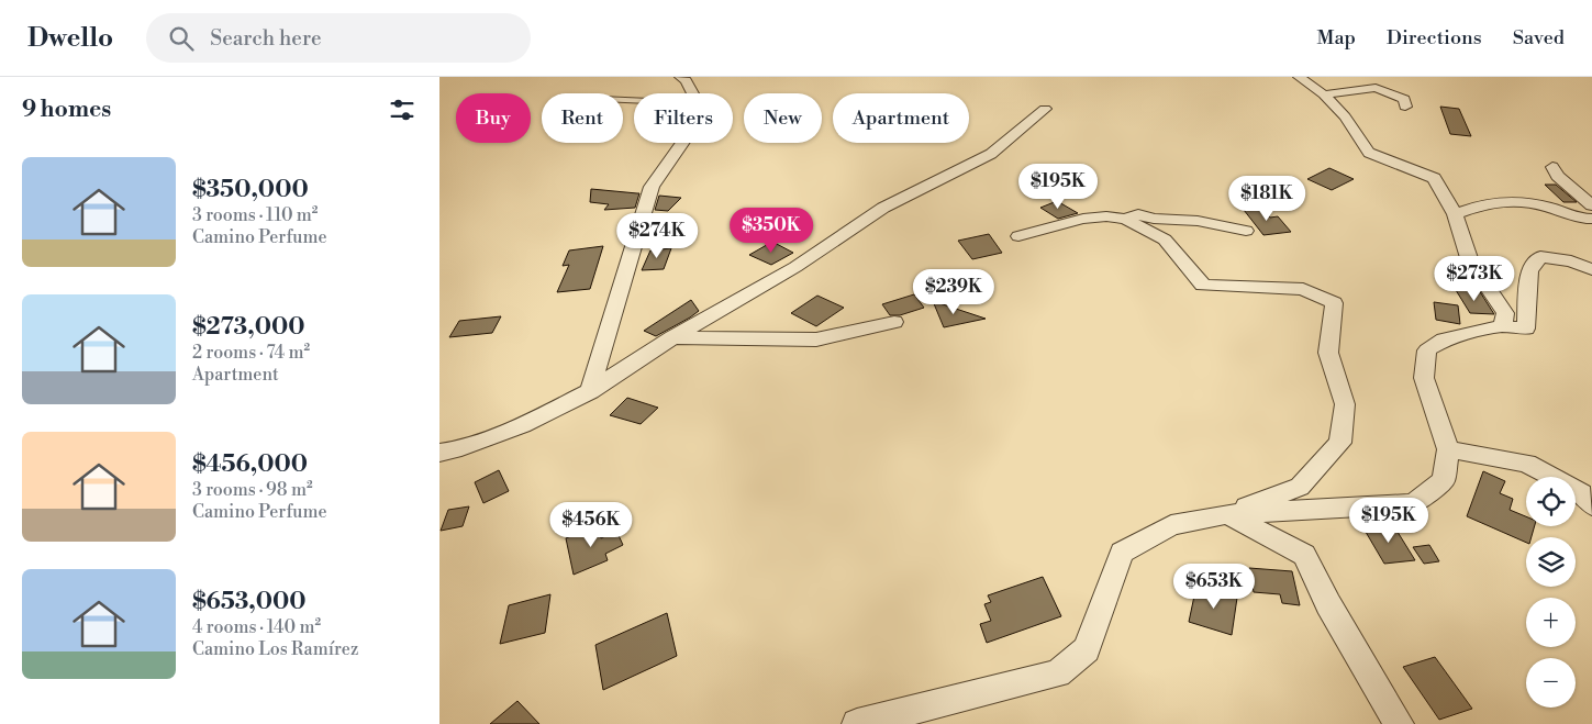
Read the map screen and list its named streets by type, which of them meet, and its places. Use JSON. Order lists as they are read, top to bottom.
{
  "page": {
    "header": "Dwello",
    "search": "Search here",
    "nav": ["Map", "Directions", "Saved"],
    "heading": "9 homes",
    "chip": [
      "Buy",
      "Rent",
      "Filters",
      "New",
      "Apartment"
    ],
    "list": [
      {
        "name": "$350,000",
        "note": "3 rooms · 110 m² · Camino Perfume"
      },
      {
        "name": "$273,000",
        "note": "2 rooms · 74 m² · Apartment"
      },
      {
        "name": "$456,000",
        "note": "3 rooms · 98 m² · Camino Perfume"
      },
      {
        "name": "$653,000",
        "note": "4 rooms · 140 m² · Camino Los Ramírez"
      }
    ],
    "price": [
      "$195K",
      "$181K",
      "$350K",
      "$274K",
      "$273K",
      "$239K",
      "$195K",
      "$456K",
      "$653K"
    ],
    "map_buttons": ["+", "−"]
  }
}
